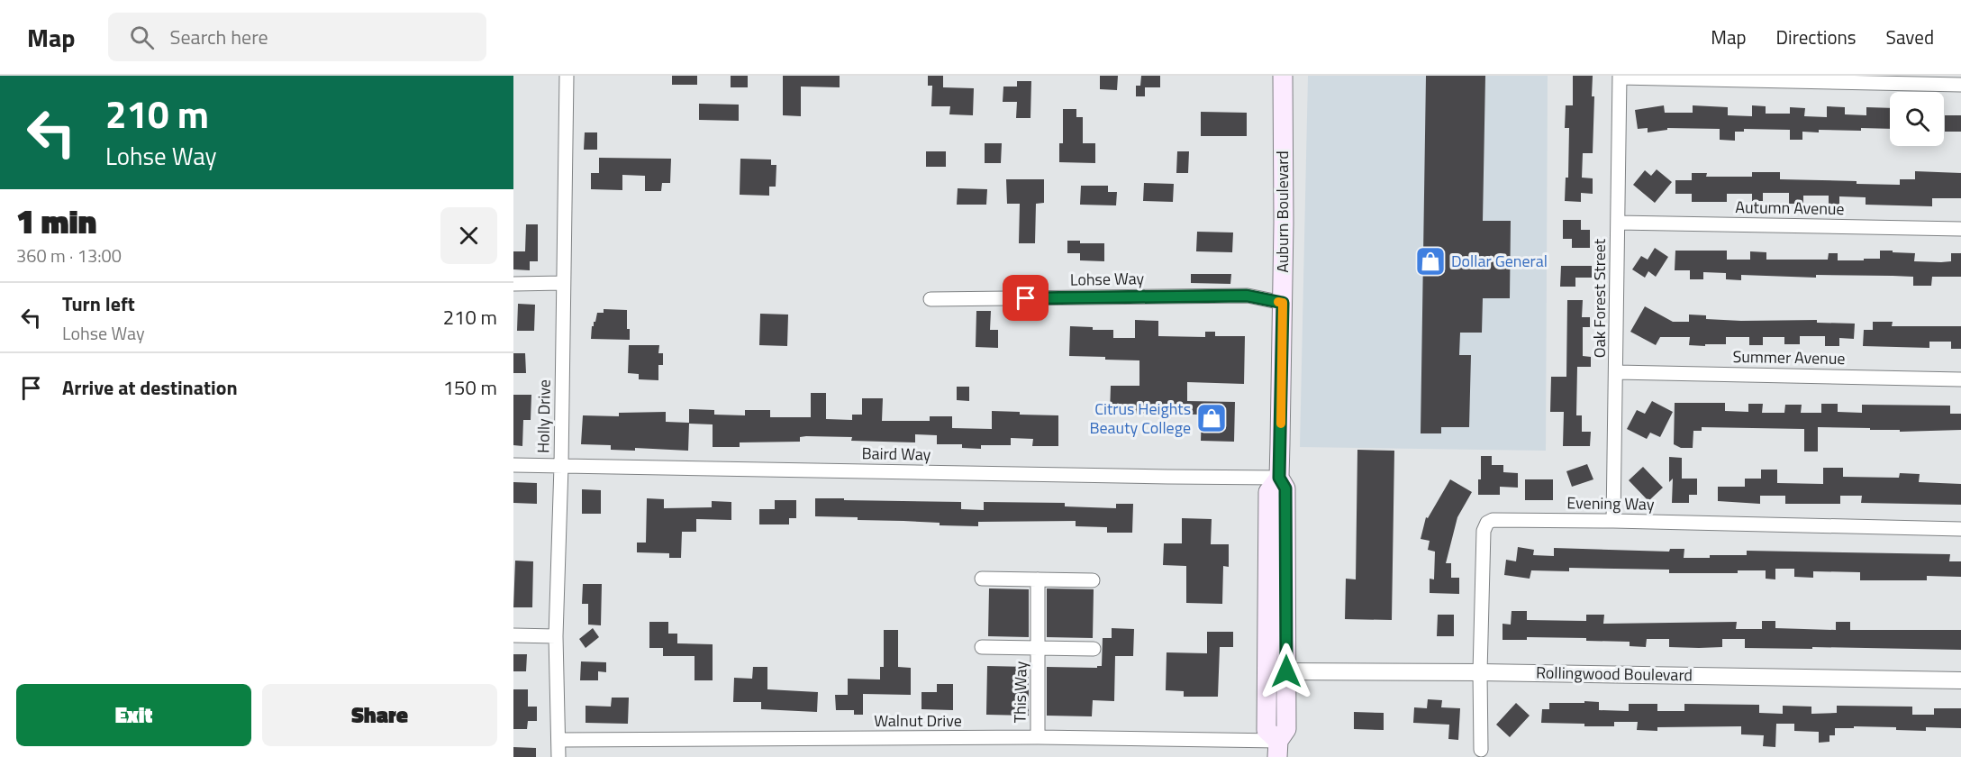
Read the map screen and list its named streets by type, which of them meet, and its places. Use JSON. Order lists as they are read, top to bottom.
{
  "streets": {
    "main road": ["Auburn Boulevard"],
    "street": [
      "Autumn Avenue",
      "Lohse Way",
      "Oak Forest Street",
      "Summer Avenue",
      "Holly Drive",
      "Baird Way",
      "Evening Way",
      "Rollingwood Boulevard",
      "This Way",
      "Walnut Drive"
    ]
  },
  "crossings": [
    ["Autumn Avenue", "Oak Forest Street"],
    ["Auburn Boulevard", "Lohse Way"],
    ["Auburn Boulevard", "Baird Way"],
    ["Auburn Boulevard", "Rollingwood Boulevard"],
    ["Auburn Boulevard", "Walnut Drive"],
    ["Oak Forest Street", "Summer Avenue"],
    ["Oak Forest Street", "Evening Way"],
    ["Holly Drive", "Baird Way"],
    ["Holly Drive", "Walnut Drive"],
    ["Evening Way", "Rollingwood Boulevard"],
    ["This Way", "Walnut Drive"]
  ],
  "places": {
    "shop": ["Dollar General", "Citrus Heights Beauty College"]
  },
  "page": {
    "header": "Map",
    "search": "Search here",
    "nav": ["Map", "Directions", "Saved"],
    "turn": ["210 m", "Lohse Way"],
    "heading": ["1 min", "360 m · 13:00"],
    "list": [
      {
        "name": "Turn left",
        "note": "Lohse Way",
        "value": "210 m"
      },
      {
        "name": "Arrive at destination",
        "value": "150 m"
      }
    ],
    "buttons": ["Exit", "Share"]
  }
}
